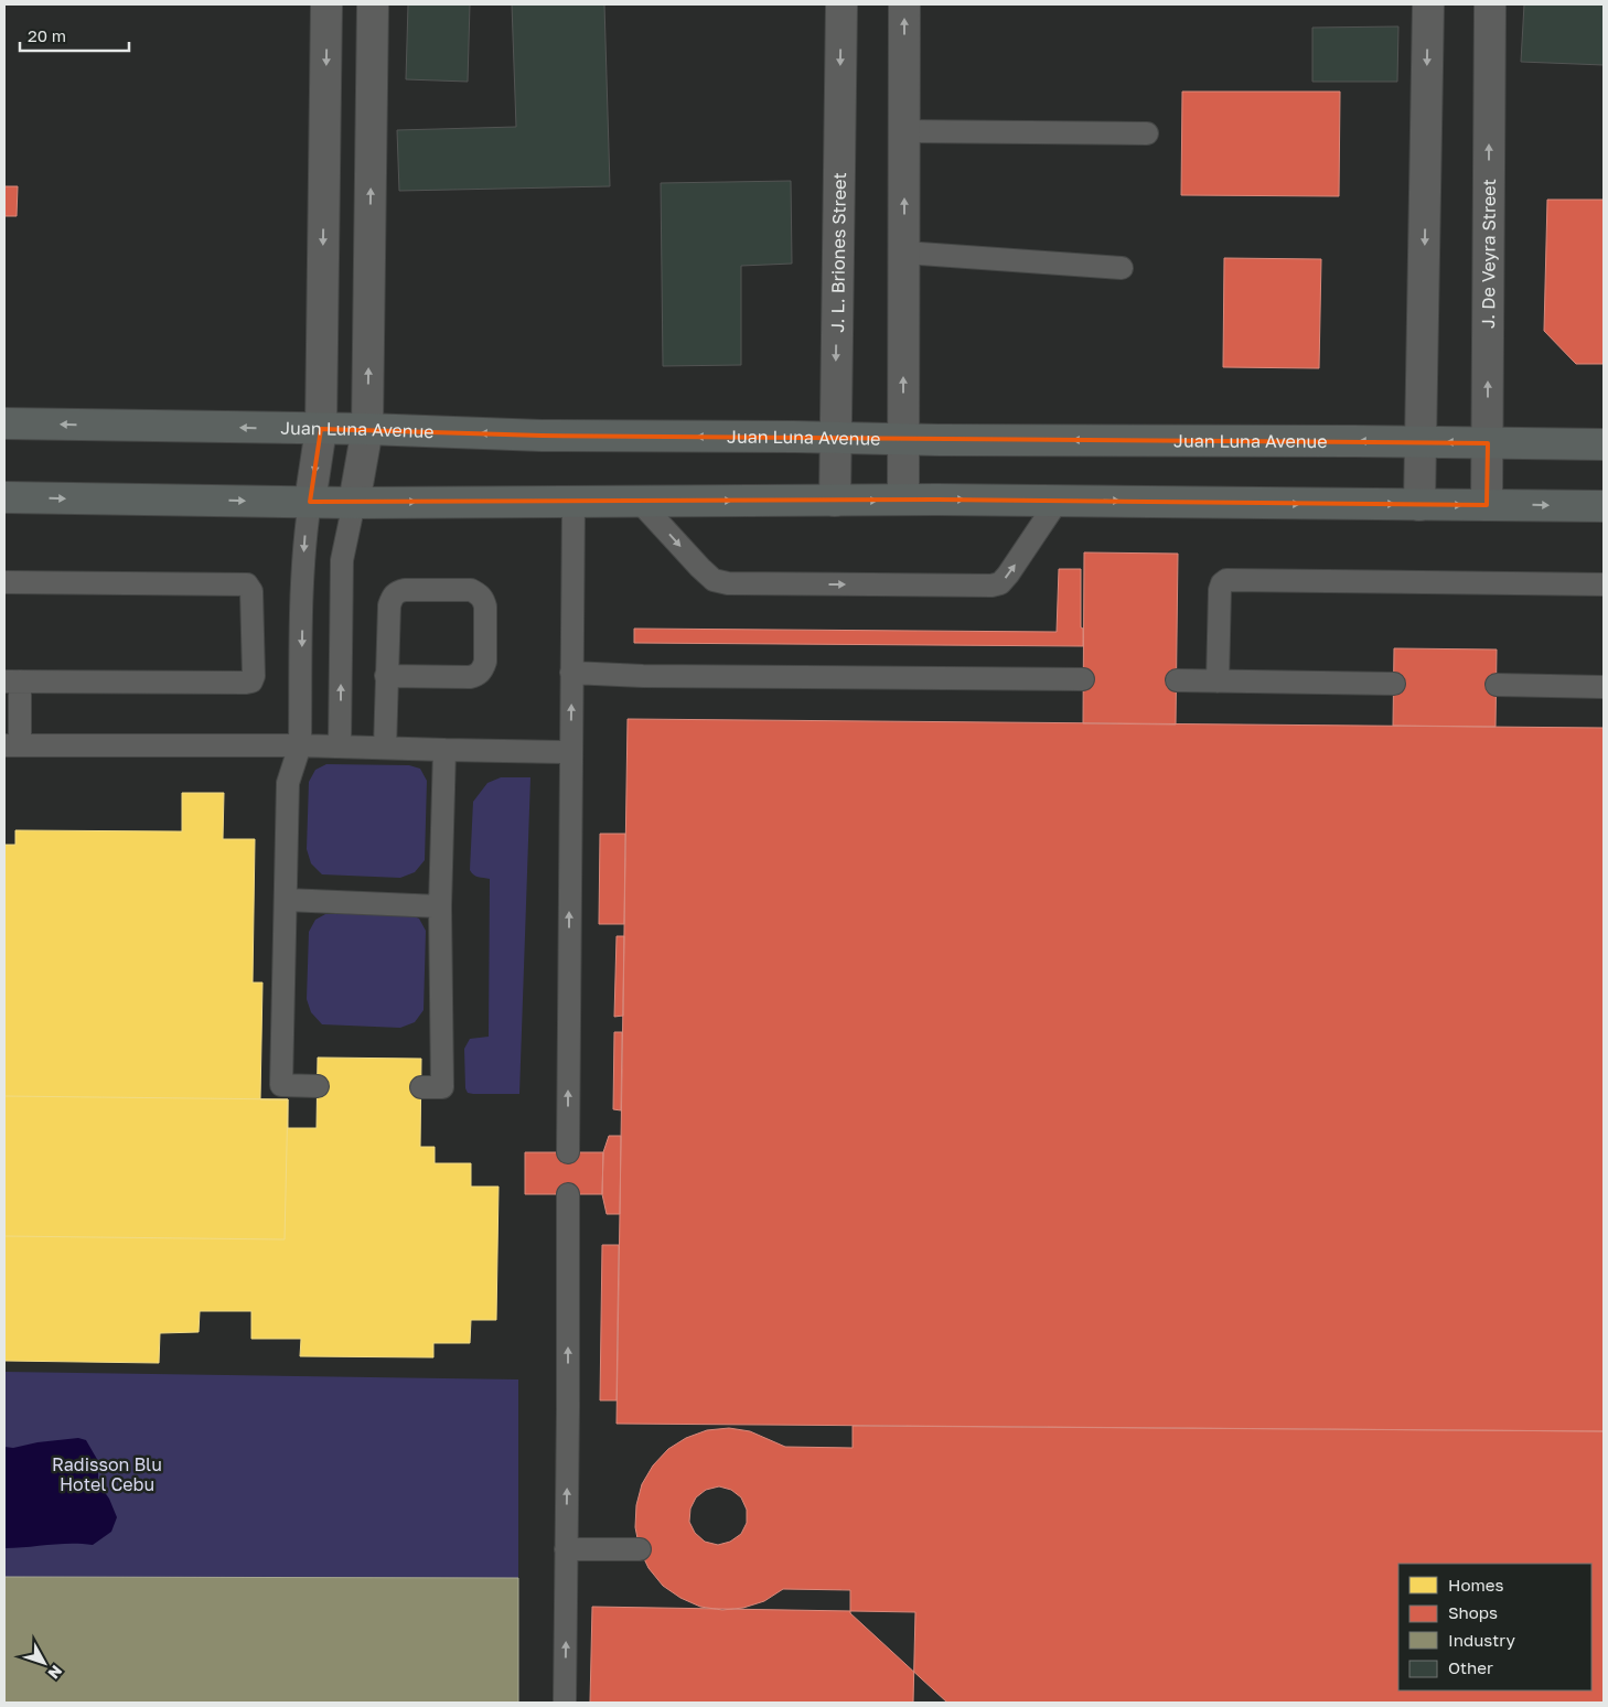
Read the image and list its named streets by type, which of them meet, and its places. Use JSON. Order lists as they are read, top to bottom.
{
  "streets": {
    "main road": ["Juan Luna Avenue"],
    "street": ["J. L. Briones Street", "J. De Veyra Street"]
  },
  "crossings": [
    ["J. L. Briones Street", "Juan Luna Avenue"],
    ["J. De Veyra Street", "Juan Luna Avenue"]
  ],
  "parks": ["Radisson Blu Hotel Cebu"],
  "legend": [
    "Homes",
    "Shops",
    "Industry",
    "Other"
  ],
  "scale_bar": "20 m",
  "north": "bottom right"
}
